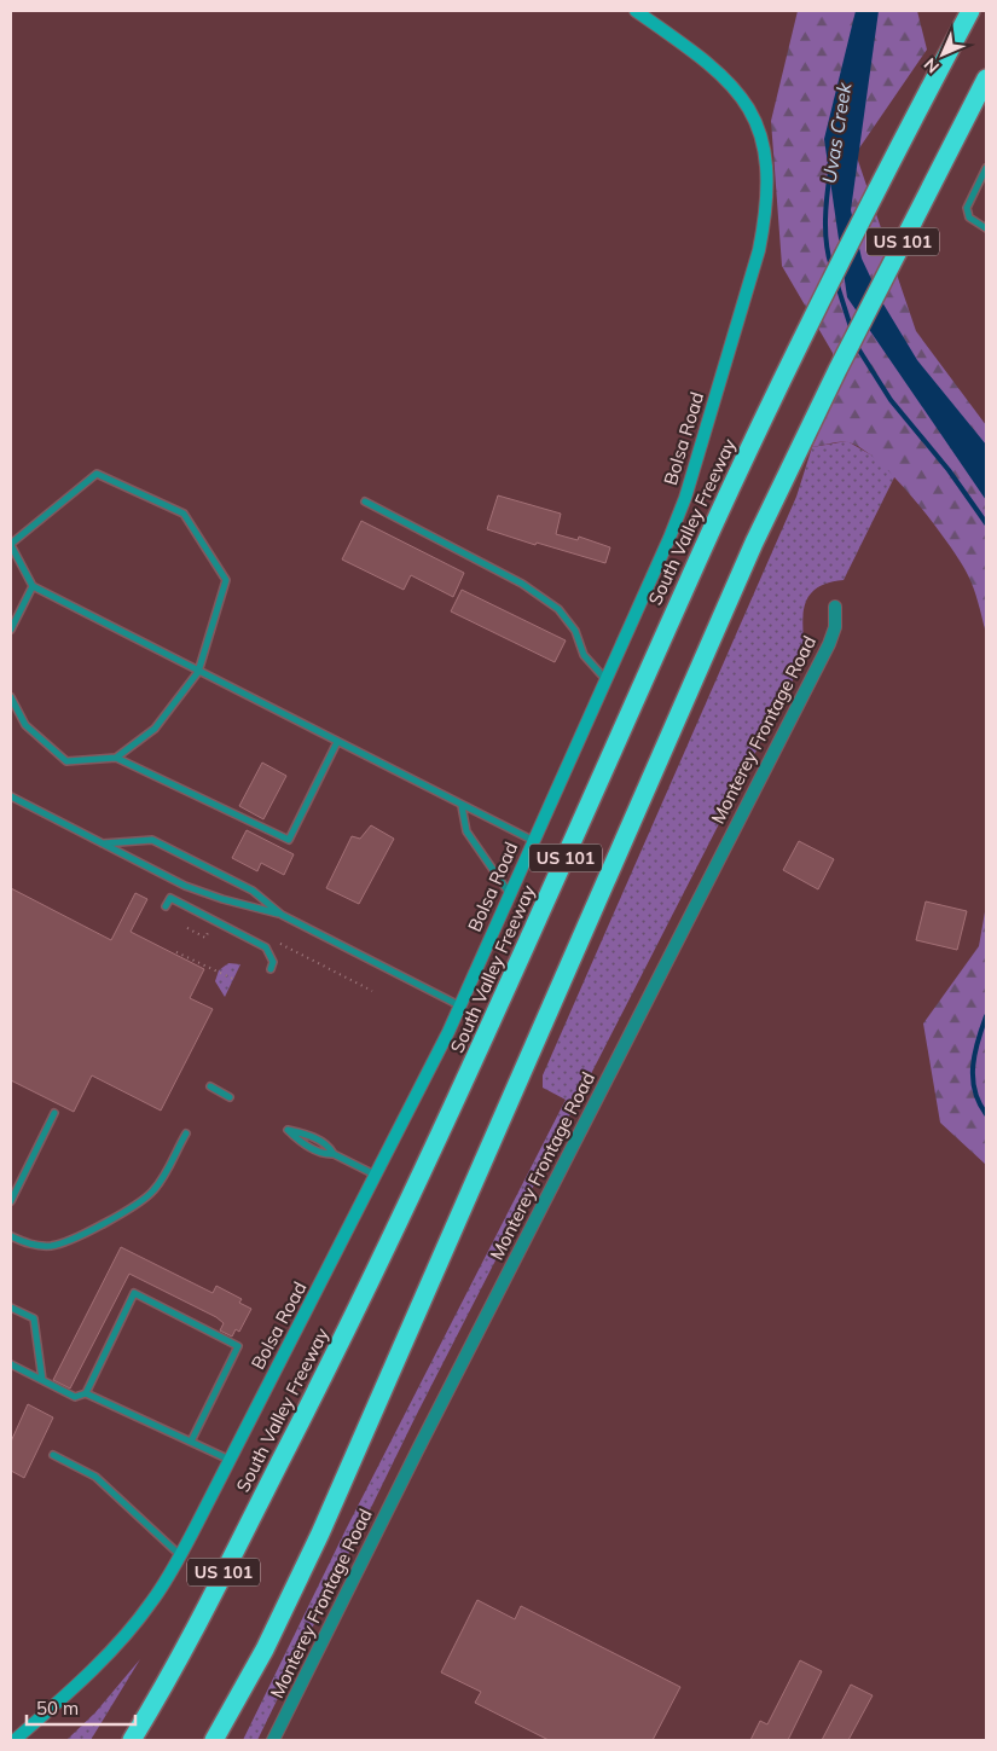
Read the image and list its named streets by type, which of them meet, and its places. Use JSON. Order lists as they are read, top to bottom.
{
  "streets": {
    "highway": ["US 101", "South Valley Freeway"],
    "main road": ["Bolsa Road"],
    "street": ["Monterey Frontage Road"]
  },
  "water": ["Uvas Creek"],
  "scale_bar": "50 m",
  "north": "bottom left"
}
